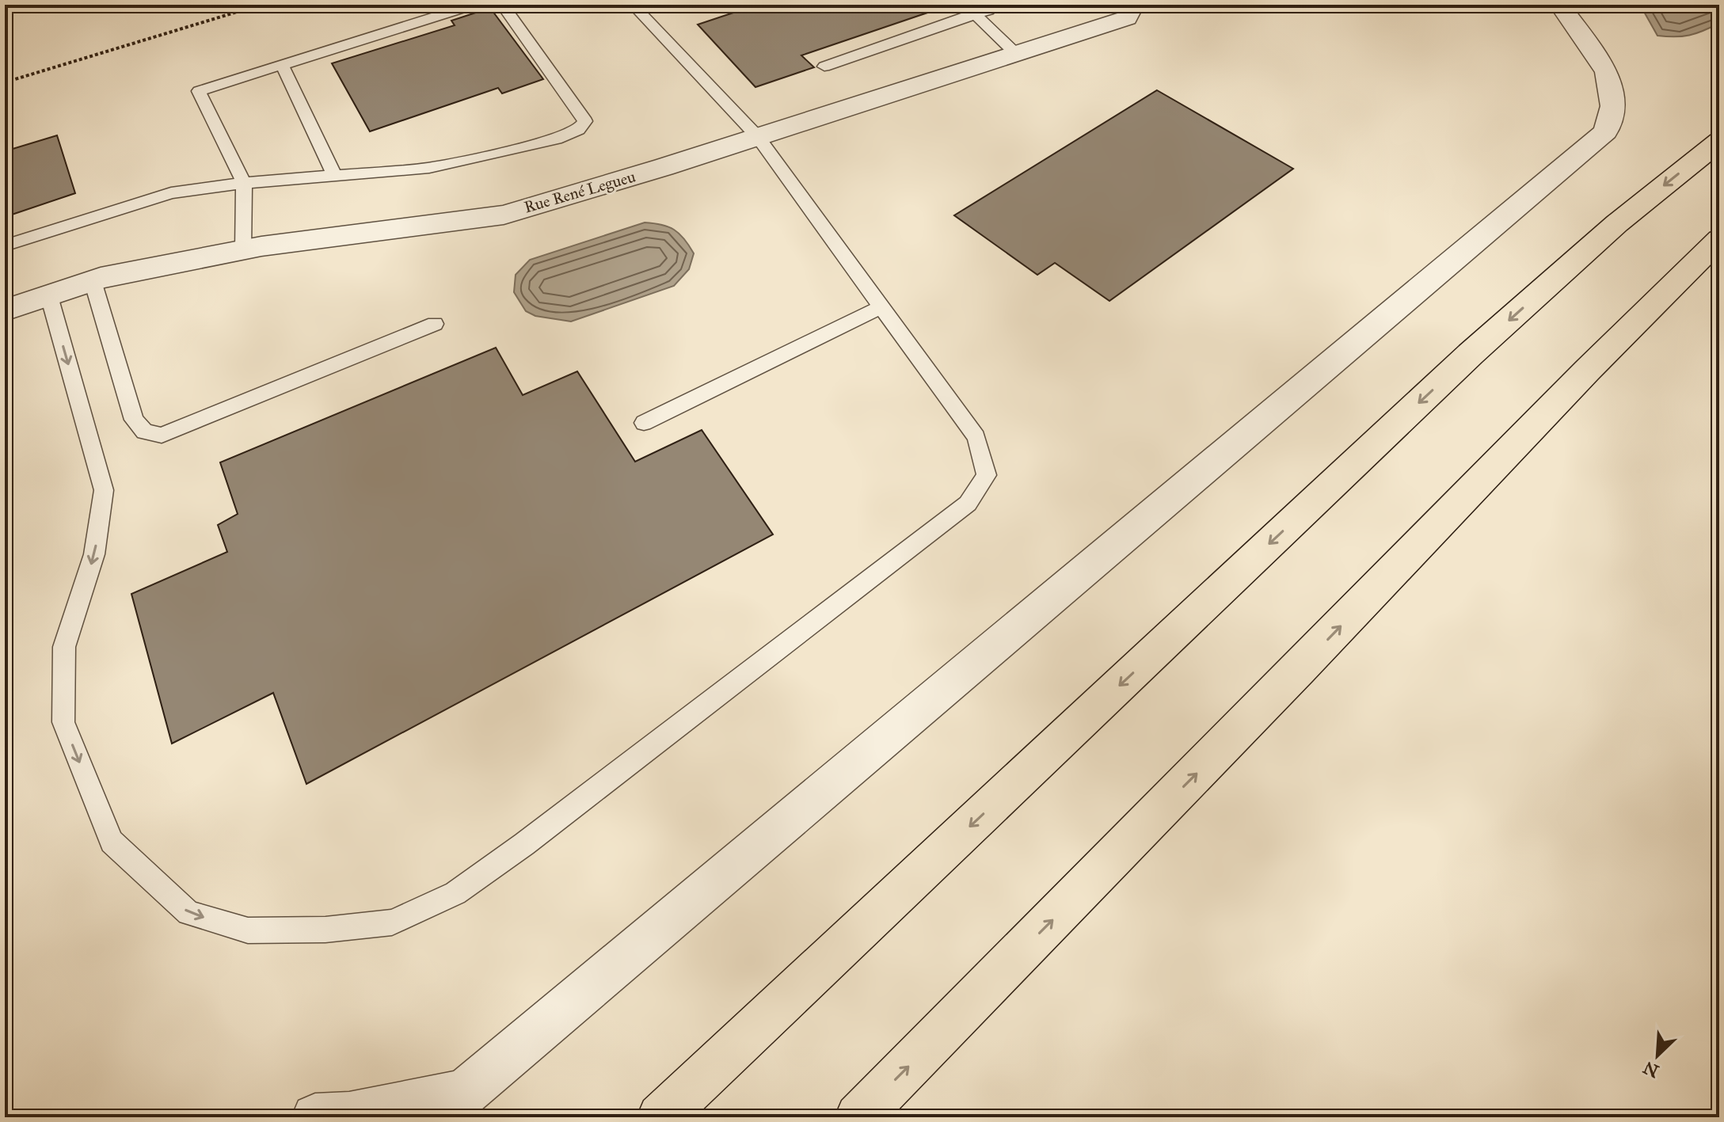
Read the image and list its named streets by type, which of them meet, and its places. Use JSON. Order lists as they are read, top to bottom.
{
  "streets": {
    "street": ["Rue René Legueu"]
  },
  "north": "bottom left"
}
